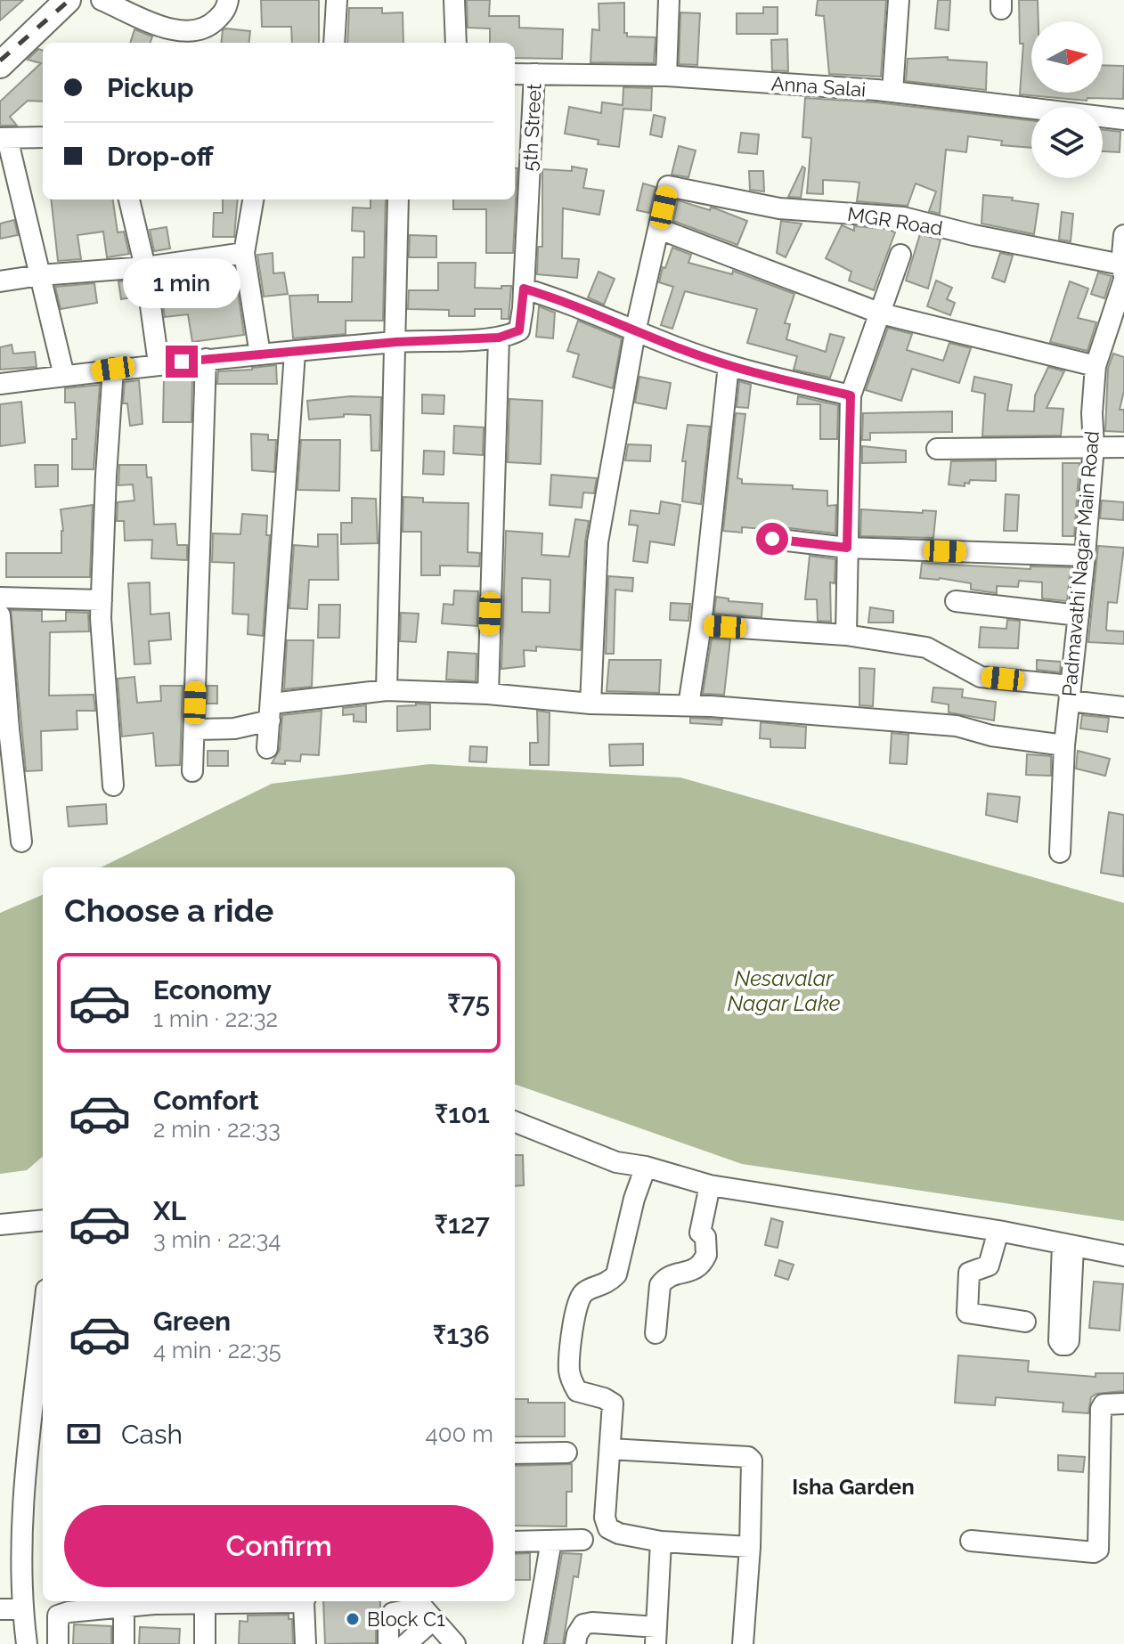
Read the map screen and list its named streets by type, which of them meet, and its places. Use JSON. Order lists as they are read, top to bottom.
{
  "streets": {
    "street": [
      "Anna Salai",
      "5th Street",
      "MGR Road",
      "Padmavathi Nagar Main Road"
    ]
  },
  "crossings": [
    ["Anna Salai", "5th Street"],
    ["MGR Road", "Padmavathi Nagar Main Road"]
  ],
  "districts": ["Isha Garden"],
  "water": ["Nesavalar Nagar Lake"],
  "places": ["Block C1"],
  "north": "right",
  "page": {
    "banner": ["Pickup", "Drop-off"],
    "bubble": "1 min",
    "heading": "Choose a ride",
    "list": [
      {
        "name": "Economy",
        "note": "1 min · 22:32",
        "value": "₹75"
      },
      {
        "name": "Comfort",
        "note": "2 min · 22:33",
        "value": "₹101"
      },
      {
        "name": "XL",
        "note": "3 min · 22:34",
        "value": "₹127"
      },
      {
        "name": "Green",
        "note": "4 min · 22:35",
        "value": "₹136"
      }
    ],
    "pay": ["Cash", "400 m"],
    "buttons": "Confirm"
  }
}
